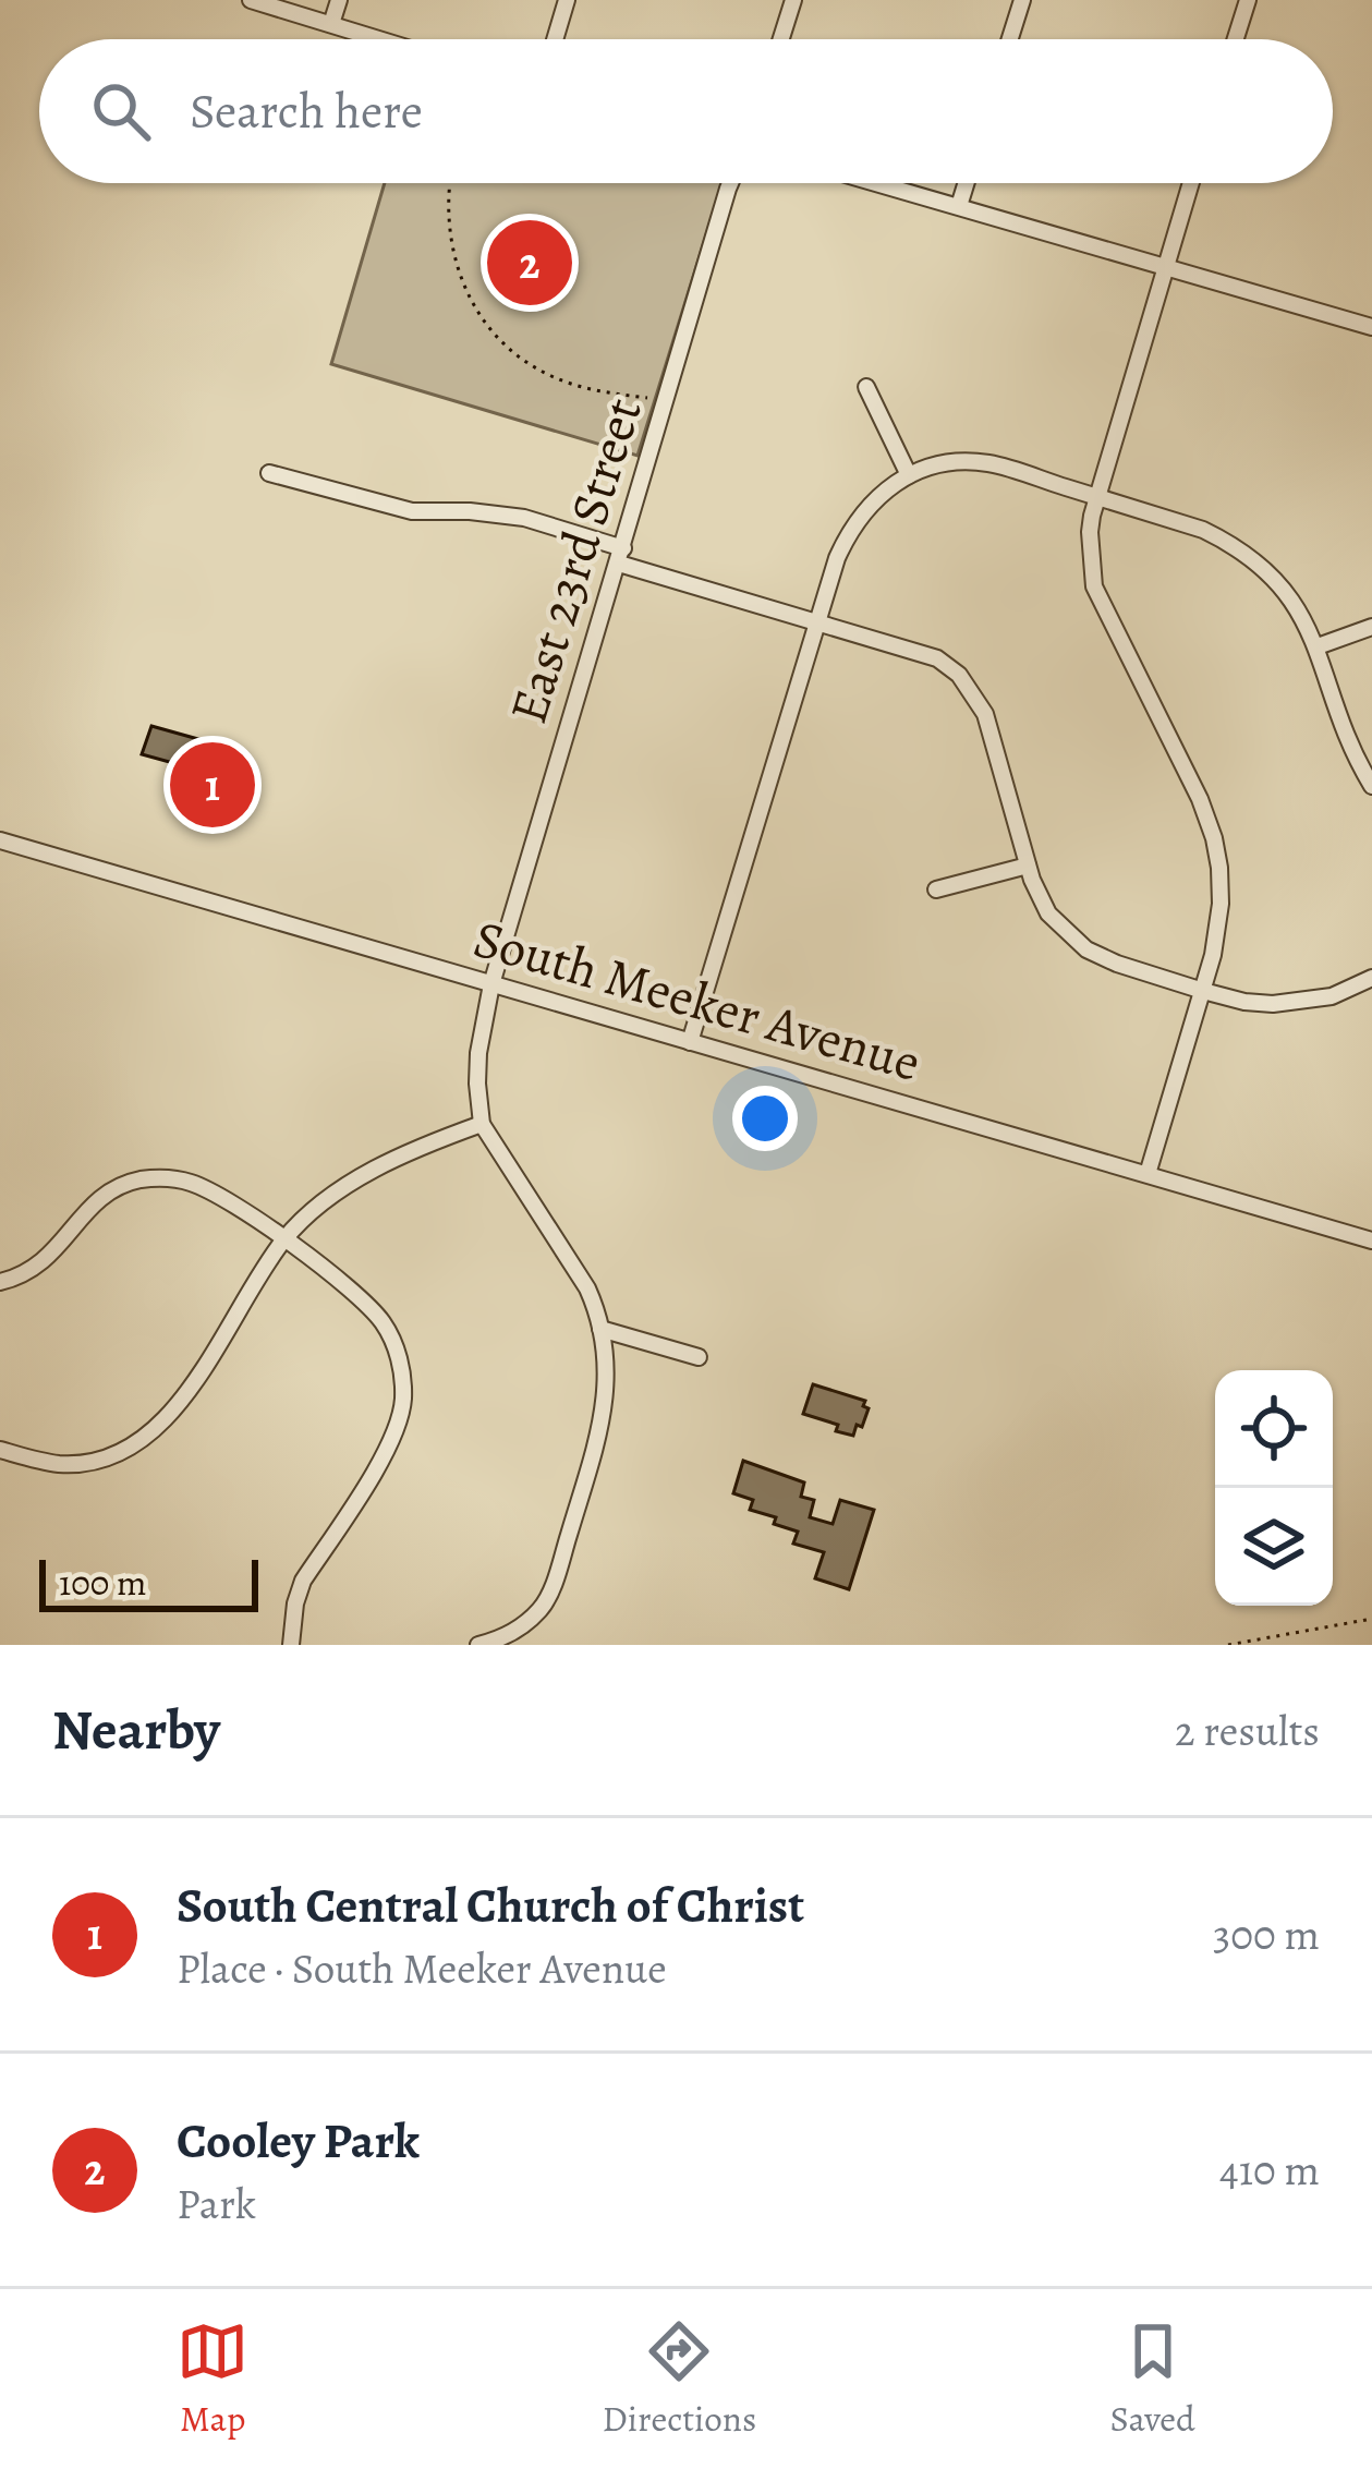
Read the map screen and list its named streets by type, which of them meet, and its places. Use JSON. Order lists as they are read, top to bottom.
{
  "streets": {
    "street": ["East 23rd Street", "South Meeker Avenue"]
  },
  "crossings": [
    ["East 23rd Street", "South Meeker Avenue"]
  ],
  "scale_bar": "100 m",
  "page": {
    "search": "Search here",
    "pins": ["2", "1"],
    "scale": "100 m",
    "heading": ["Nearby", "2 results"],
    "list": [
      {
        "mark": "1",
        "name": "South Central Church of Christ",
        "note": "Place · South Meeker Avenue",
        "value": "300 m"
      },
      {
        "mark": "2",
        "name": "Cooley Park",
        "note": "Park",
        "value": "410 m"
      }
    ],
    "nav": ["Map", "Directions", "Saved"]
  }
}
